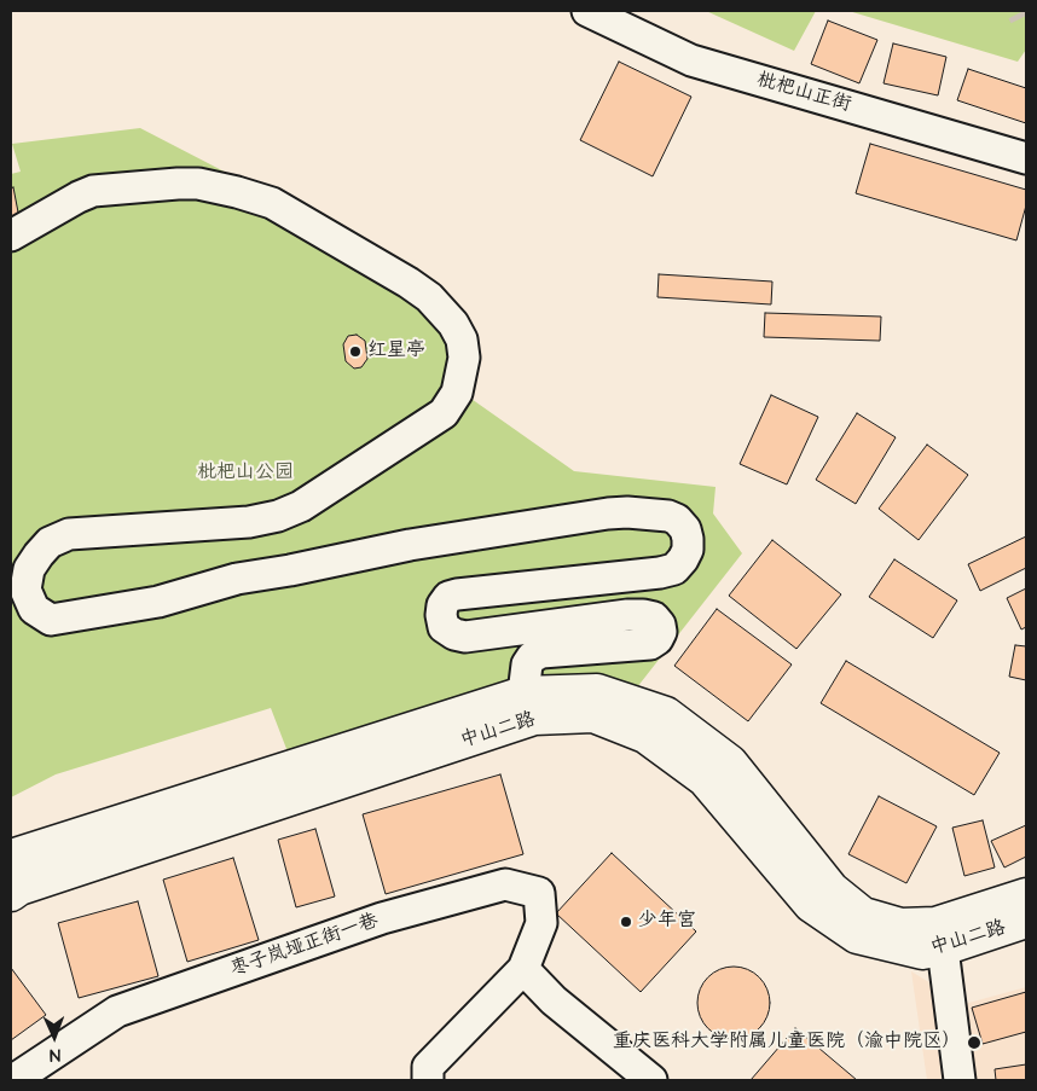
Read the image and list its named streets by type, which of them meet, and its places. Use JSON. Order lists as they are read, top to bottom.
{
  "streets": {
    "main road": ["中山二路"],
    "street": ["枇杷山正街", "枣子岚垭正街一巷"]
  },
  "parks": ["枇杷山公园"],
  "places": ["红星亭", "少年宫", "重庆医科大学附属儿童医院（渝中院区）"],
  "north": "bottom"
}
